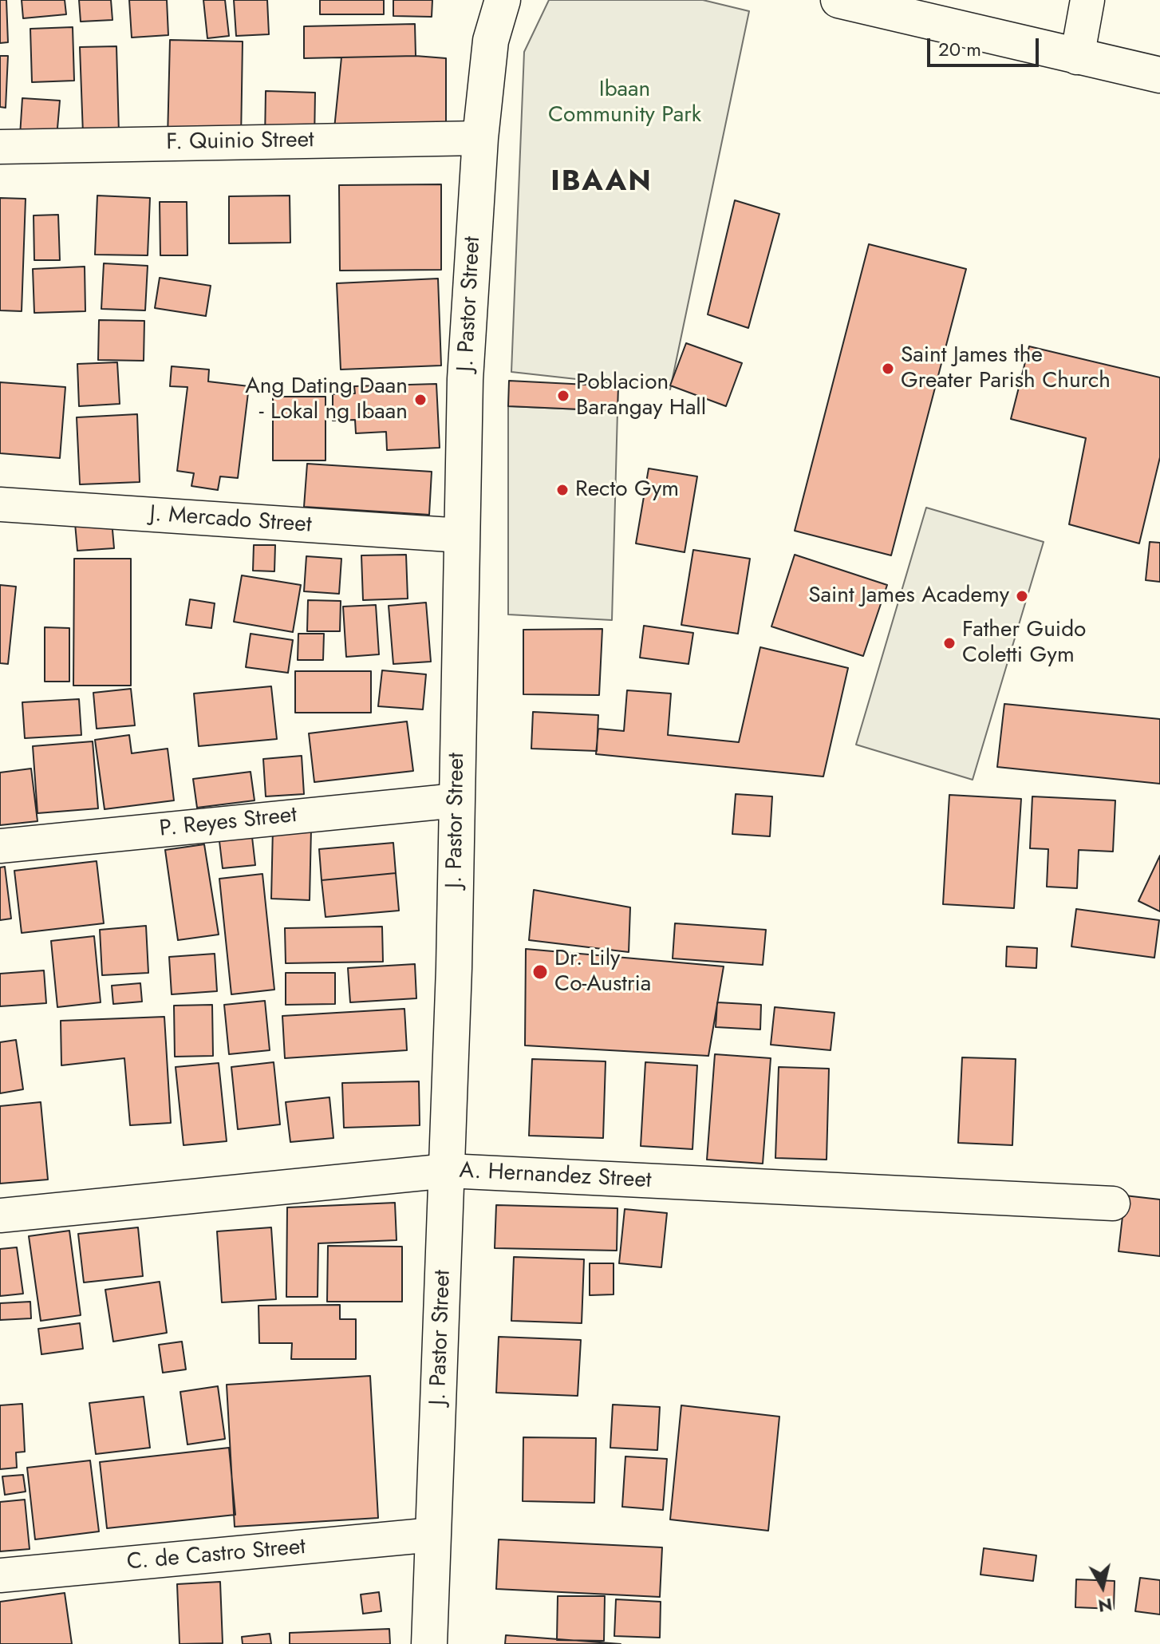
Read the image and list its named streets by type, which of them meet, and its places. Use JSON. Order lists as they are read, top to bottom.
{
  "streets": {
    "main road": ["J. Pastor Street"],
    "street": [
      "F. Quinio Street",
      "J. Mercado Street",
      "P. Reyes Street",
      "A. Hernandez Street",
      "C. de Castro Street"
    ]
  },
  "crossings": [
    ["F. Quinio Street", "J. Pastor Street"],
    ["J. Pastor Street", "J. Mercado Street"],
    ["J. Pastor Street", "P. Reyes Street"],
    ["J. Pastor Street", "A. Hernandez Street"],
    ["J. Pastor Street", "C. de Castro Street"]
  ],
  "districts": ["IBAAN"],
  "parks": ["Ibaan Community Park"],
  "places": [
    "Saint James the Greater Parish Church",
    "Poblacion Barangay Hall",
    "Ang Dating Daan - Lokal ng Ibaan",
    "Recto Gym",
    "Saint James Academy",
    "Father Guido Coletti Gym",
    "Dr. Lily Co-Austria"
  ],
  "scale_bar": "20 m",
  "north": "bottom"
}
